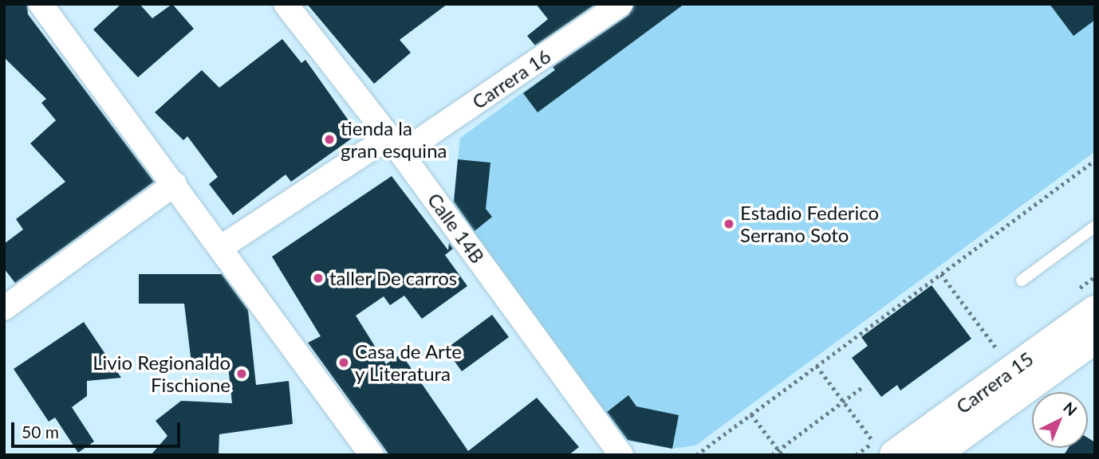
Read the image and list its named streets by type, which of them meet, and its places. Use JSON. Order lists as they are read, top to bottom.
{
  "streets": {
    "main road": ["Carrera 15"],
    "street": ["Carrera 16", "Calle 14B"]
  },
  "crossings": [
    ["Carrera 16", "Calle 14B"]
  ],
  "places": [
    "tienda la gran esquina",
    "Estadio Federico Serrano Soto",
    "taller De carros",
    "Casa de Arte y Literatura",
    "Livio Regionaldo Fischione"
  ],
  "scale_bar": "50 m",
  "north": "top right"
}
